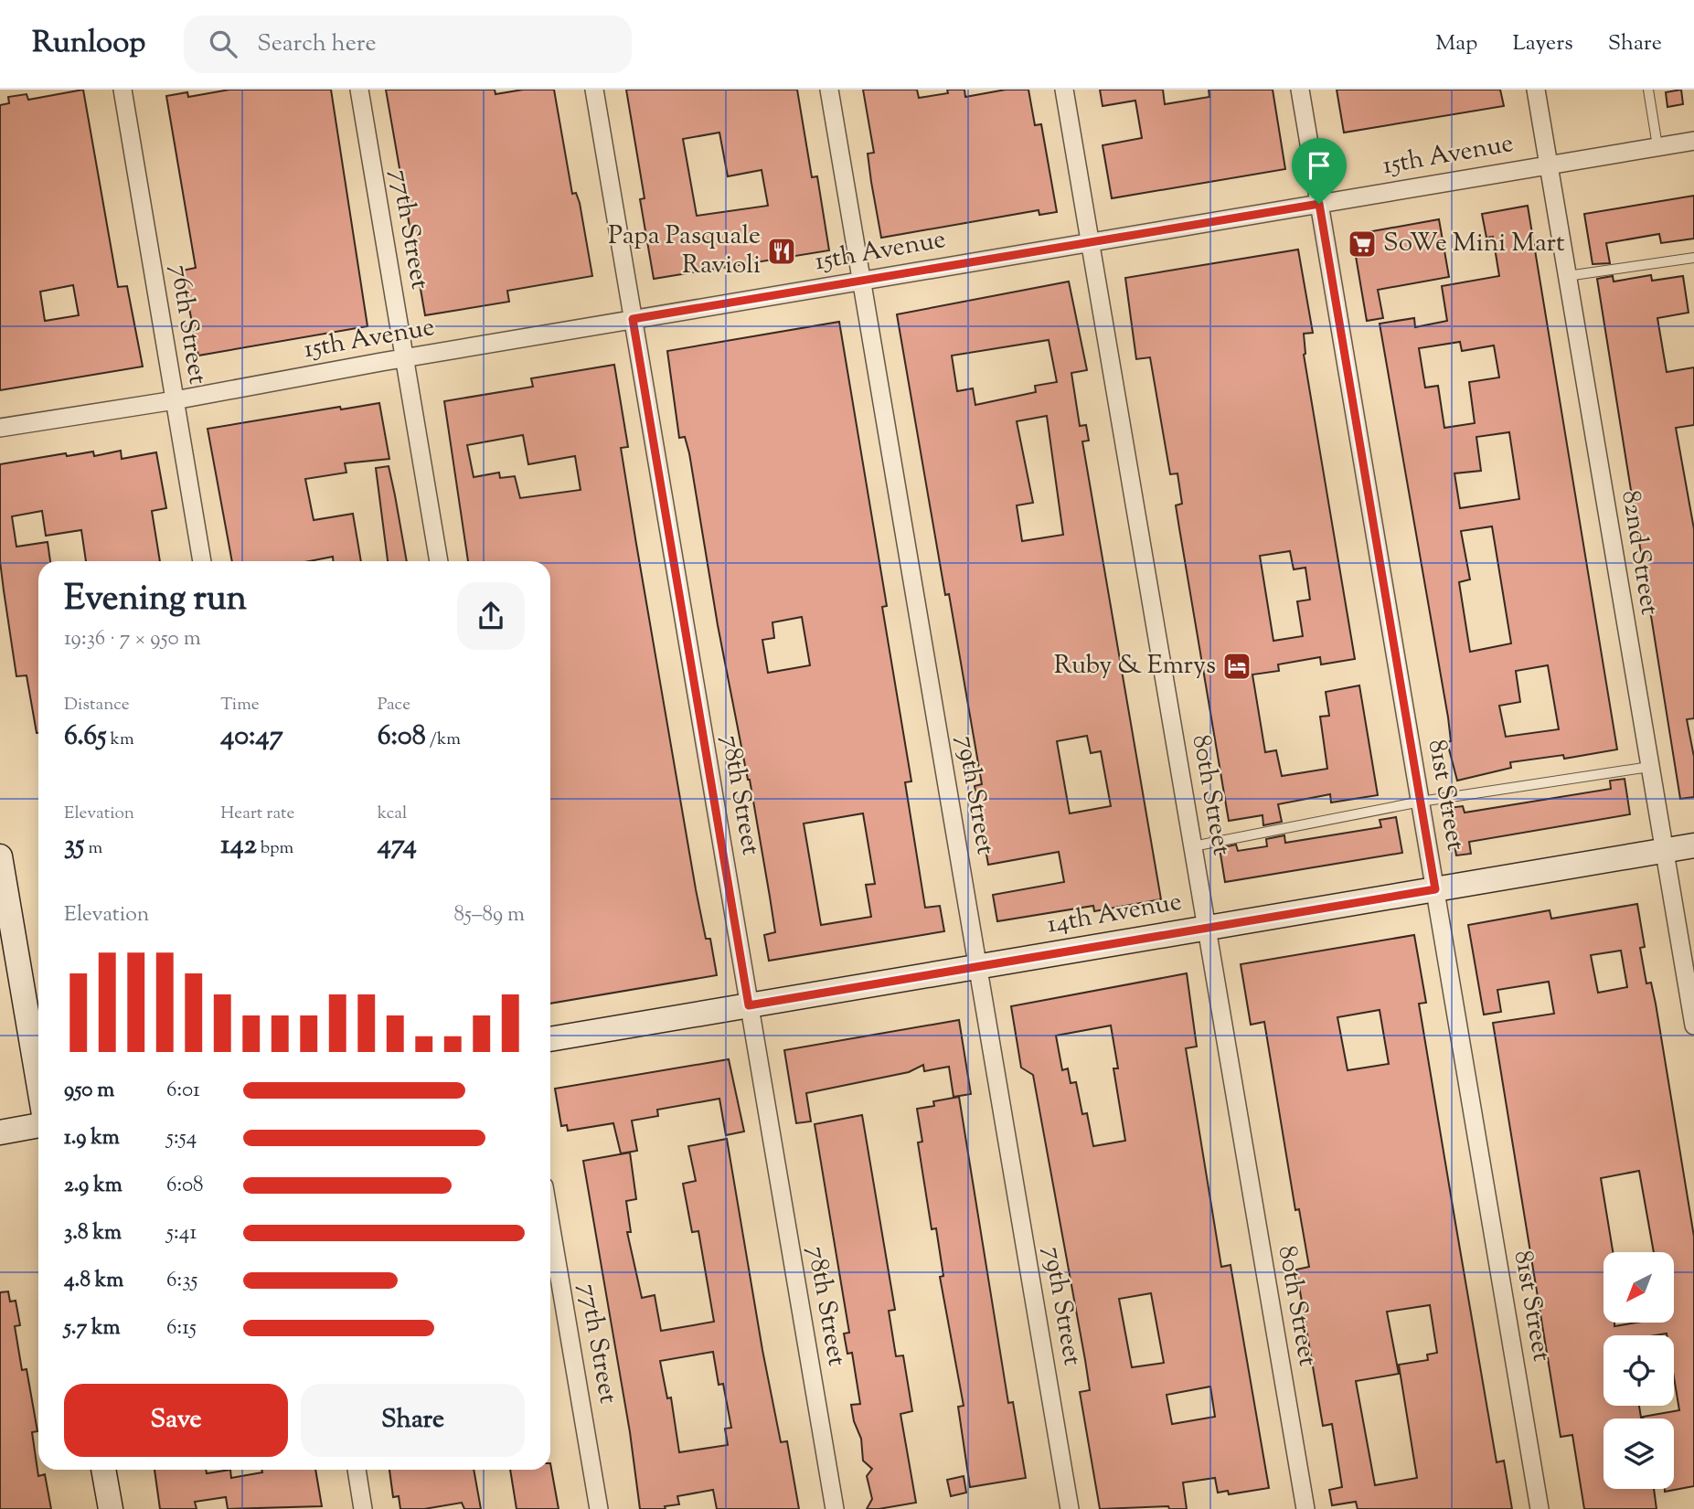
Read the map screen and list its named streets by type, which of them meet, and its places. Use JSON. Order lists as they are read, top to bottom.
{
  "streets": {
    "main road": ["14th Avenue"],
    "street": [
      "15th Avenue",
      "77th Street",
      "76th Street",
      "82nd Street",
      "78th Street",
      "79th Street",
      "80th Street",
      "81st Street"
    ]
  },
  "crossings": [
    ["15th Avenue", "77th Street"],
    ["15th Avenue", "76th Street"],
    ["15th Avenue", "82nd Street"],
    ["15th Avenue", "78th Street"],
    ["15th Avenue", "79th Street"],
    ["15th Avenue", "80th Street"],
    ["15th Avenue", "81st Street"],
    ["82nd Street", "14th Avenue"],
    ["78th Street", "14th Avenue"],
    ["79th Street", "14th Avenue"],
    ["80th Street", "14th Avenue"],
    ["81st Street", "14th Avenue"]
  ],
  "places": {
    "supermarket": ["SoWe Mini Mart"],
    "restaurant": ["Papa Pasquale Ravioli"],
    "hotel": ["Ruby & Emrys"]
  },
  "north": "bottom left",
  "page": {
    "header": "Runloop",
    "search": "Search here",
    "nav": ["Map", "Layers", "Share"],
    "heading": ["Evening run", "19:36 · 7 × 950 m"],
    "stats": [
      ["Distance", "6.65 km"],
      ["Time", "40:47"],
      ["Pace", "6:08 /km"],
      ["Elevation", "35 m"],
      ["Heart rate", "142 bpm"],
      ["kcal", "474"]
    ],
    "chart": ["Elevation", "85–89 m"],
    "list": [
      {
        "name": "950 m",
        "note": "6:01"
      },
      {
        "name": "1.9 km",
        "note": "5:54"
      },
      {
        "name": "2.9 km",
        "note": "6:08"
      },
      {
        "name": "3.8 km",
        "note": "5:41"
      },
      {
        "name": "4.8 km",
        "note": "6:35"
      },
      {
        "name": "5.7 km",
        "note": "6:15"
      }
    ],
    "buttons": ["Save", "Share"]
  }
}
